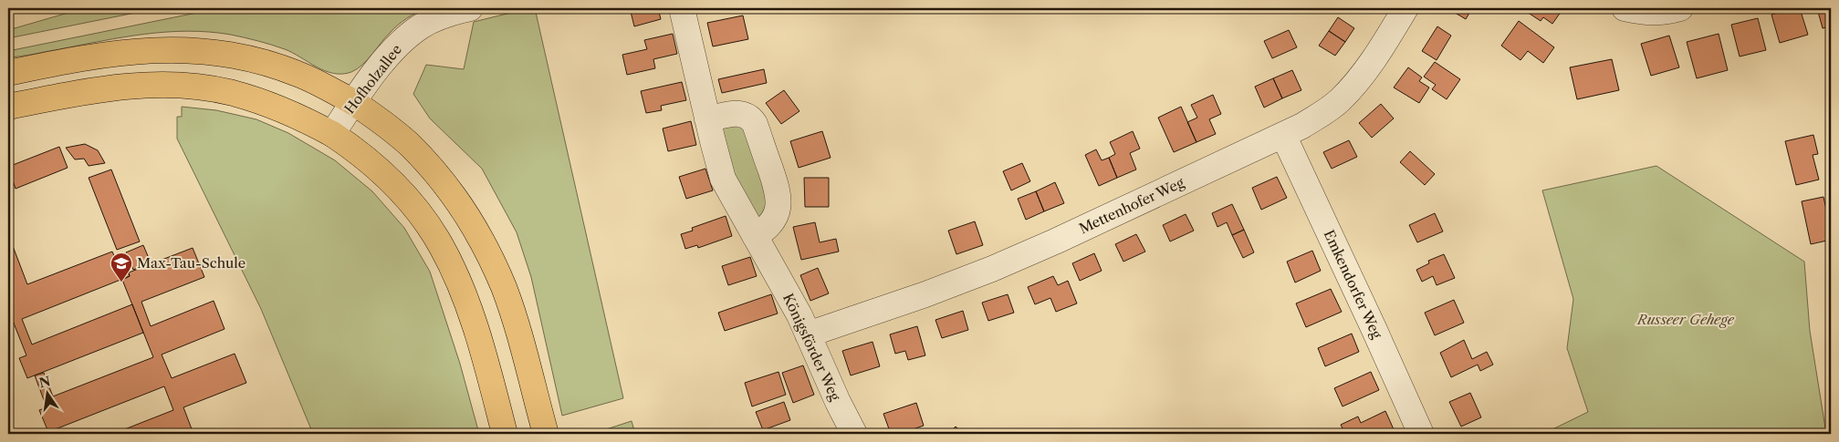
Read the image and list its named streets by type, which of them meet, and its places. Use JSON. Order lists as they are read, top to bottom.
{
  "streets": {
    "street": [
      "Hofholzallee",
      "Mettenhofer Weg",
      "Emkendorfer Weg",
      "Königsförder Weg"
    ]
  },
  "crossings": [
    ["Mettenhofer Weg", "Emkendorfer Weg"],
    ["Mettenhofer Weg", "Königsförder Weg"]
  ],
  "parks": ["Russeer Gehege"],
  "places": {
    "school or university": ["Max-Tau-Schule"]
  },
  "north": "top"
}
